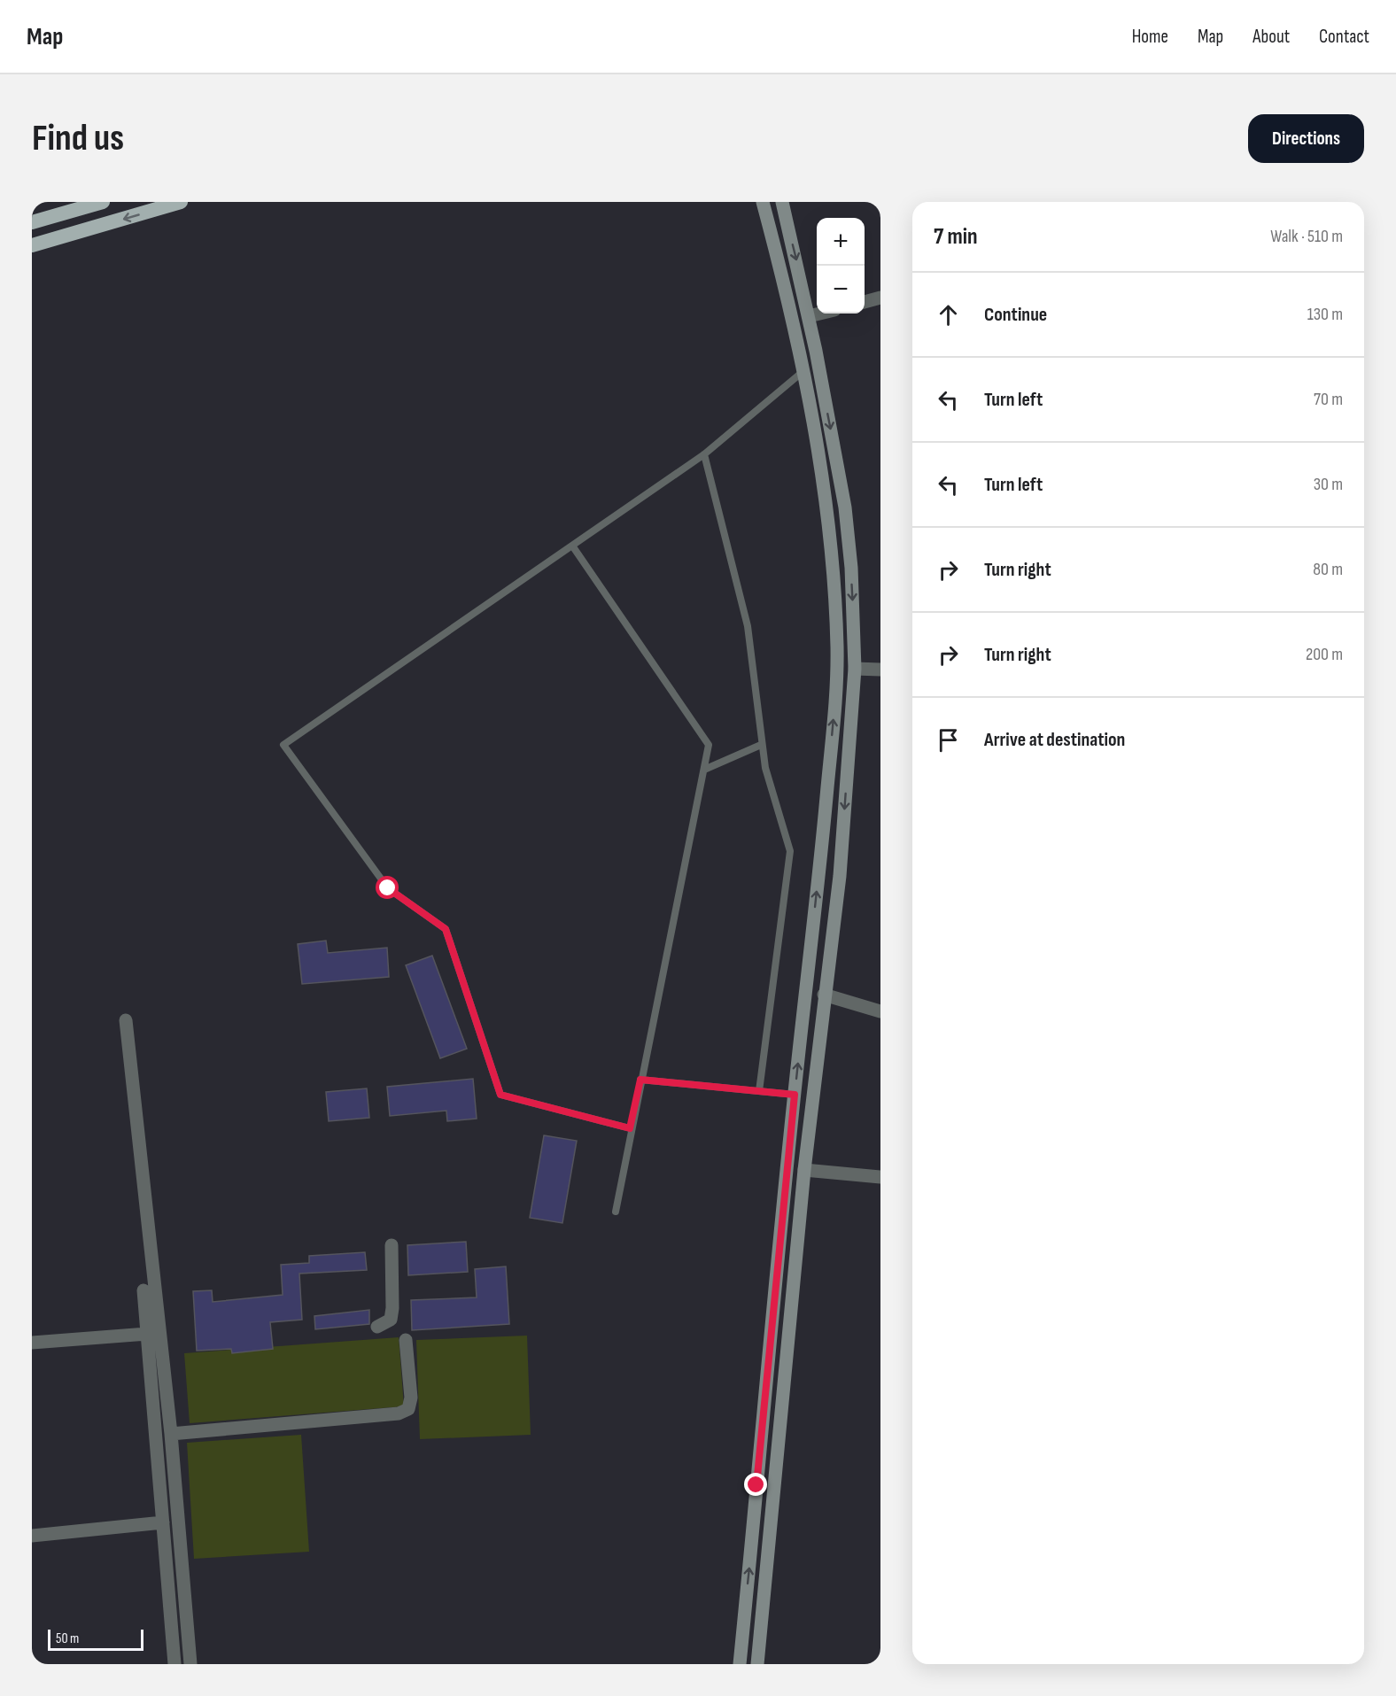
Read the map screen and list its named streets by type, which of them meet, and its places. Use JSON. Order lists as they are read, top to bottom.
{
  "scale_bar": "50 m",
  "page": {
    "header": "Map",
    "nav": [
      "Home",
      "Map",
      "About",
      "Contact"
    ],
    "buttons": "Directions",
    "title": "Find us",
    "heading": ["7 min", "Walk · 510 m"],
    "map_buttons": ["+", "−"],
    "list": [
      ["Continue", "130 m"],
      ["Turn left", "70 m"],
      ["Turn left", "30 m"],
      ["Turn right", "80 m"],
      ["Turn right", "200 m"],
      "Arrive at destination"
    ],
    "scale": "50 m"
  }
}
